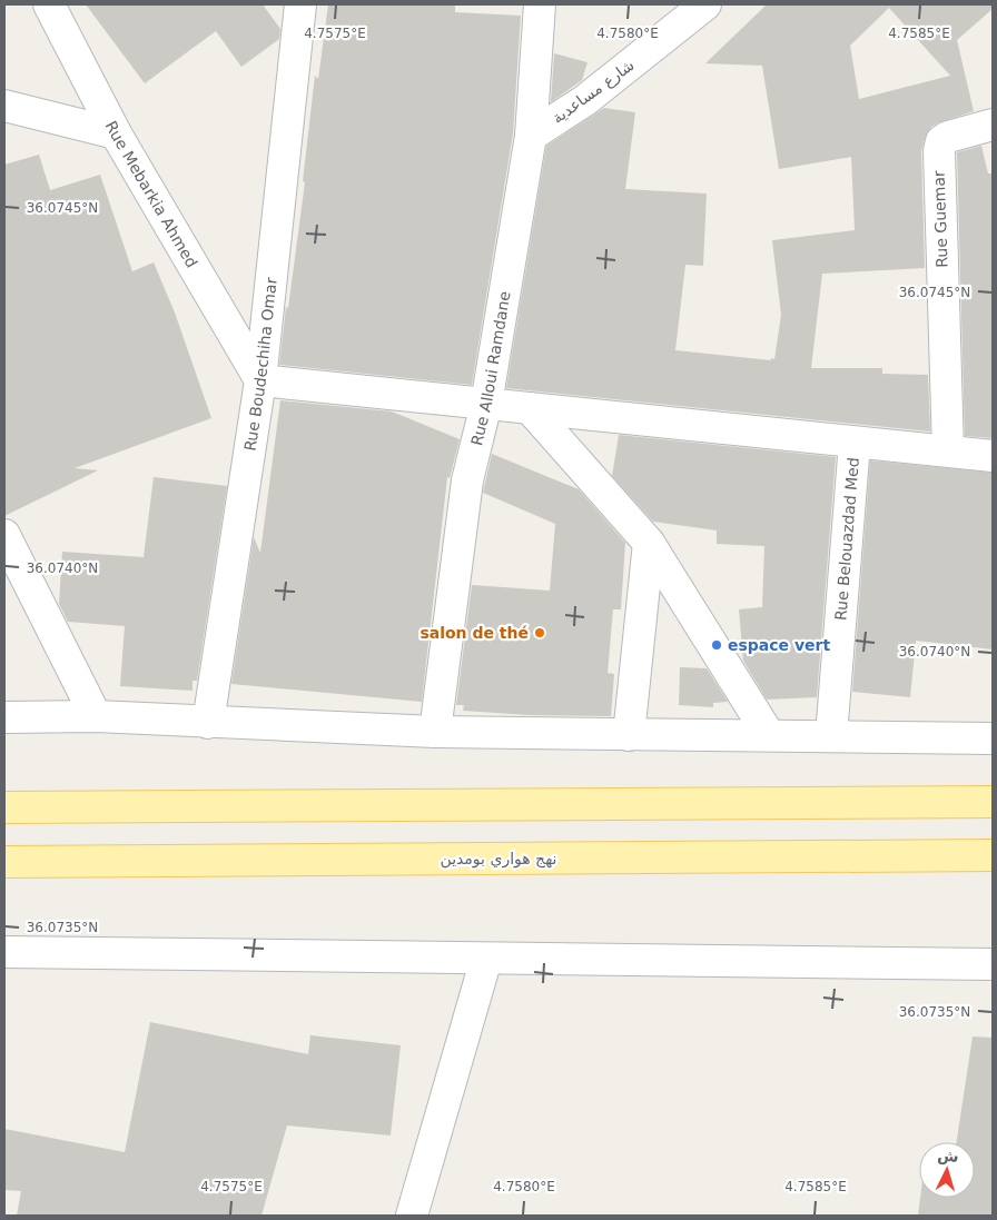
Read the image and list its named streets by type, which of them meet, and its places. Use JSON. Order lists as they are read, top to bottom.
{
  "streets": {
    "main road": ["نهج هواري بومدين"],
    "street": [
      "شارع مساعدية",
      "Rue Mebarkia Ahmed",
      "Rue Guemar",
      "Rue Boudechiha Omar",
      "Rue Alloui Ramdane",
      "Rue Belouazdad Med"
    ]
  },
  "crossings": [
    ["شارع مساعدية", "Rue Alloui Ramdane"],
    ["Rue Mebarkia Ahmed", "Rue Boudechiha Omar"]
  ],
  "places": ["salon de thé", "espace vert"],
  "north": "top",
  "coordinates": [
    "4.7575°E",
    "4.7580°E",
    "4.7585°E",
    "36.0745°N",
    "36.0740°N",
    "36.0735°N"
  ]
}
